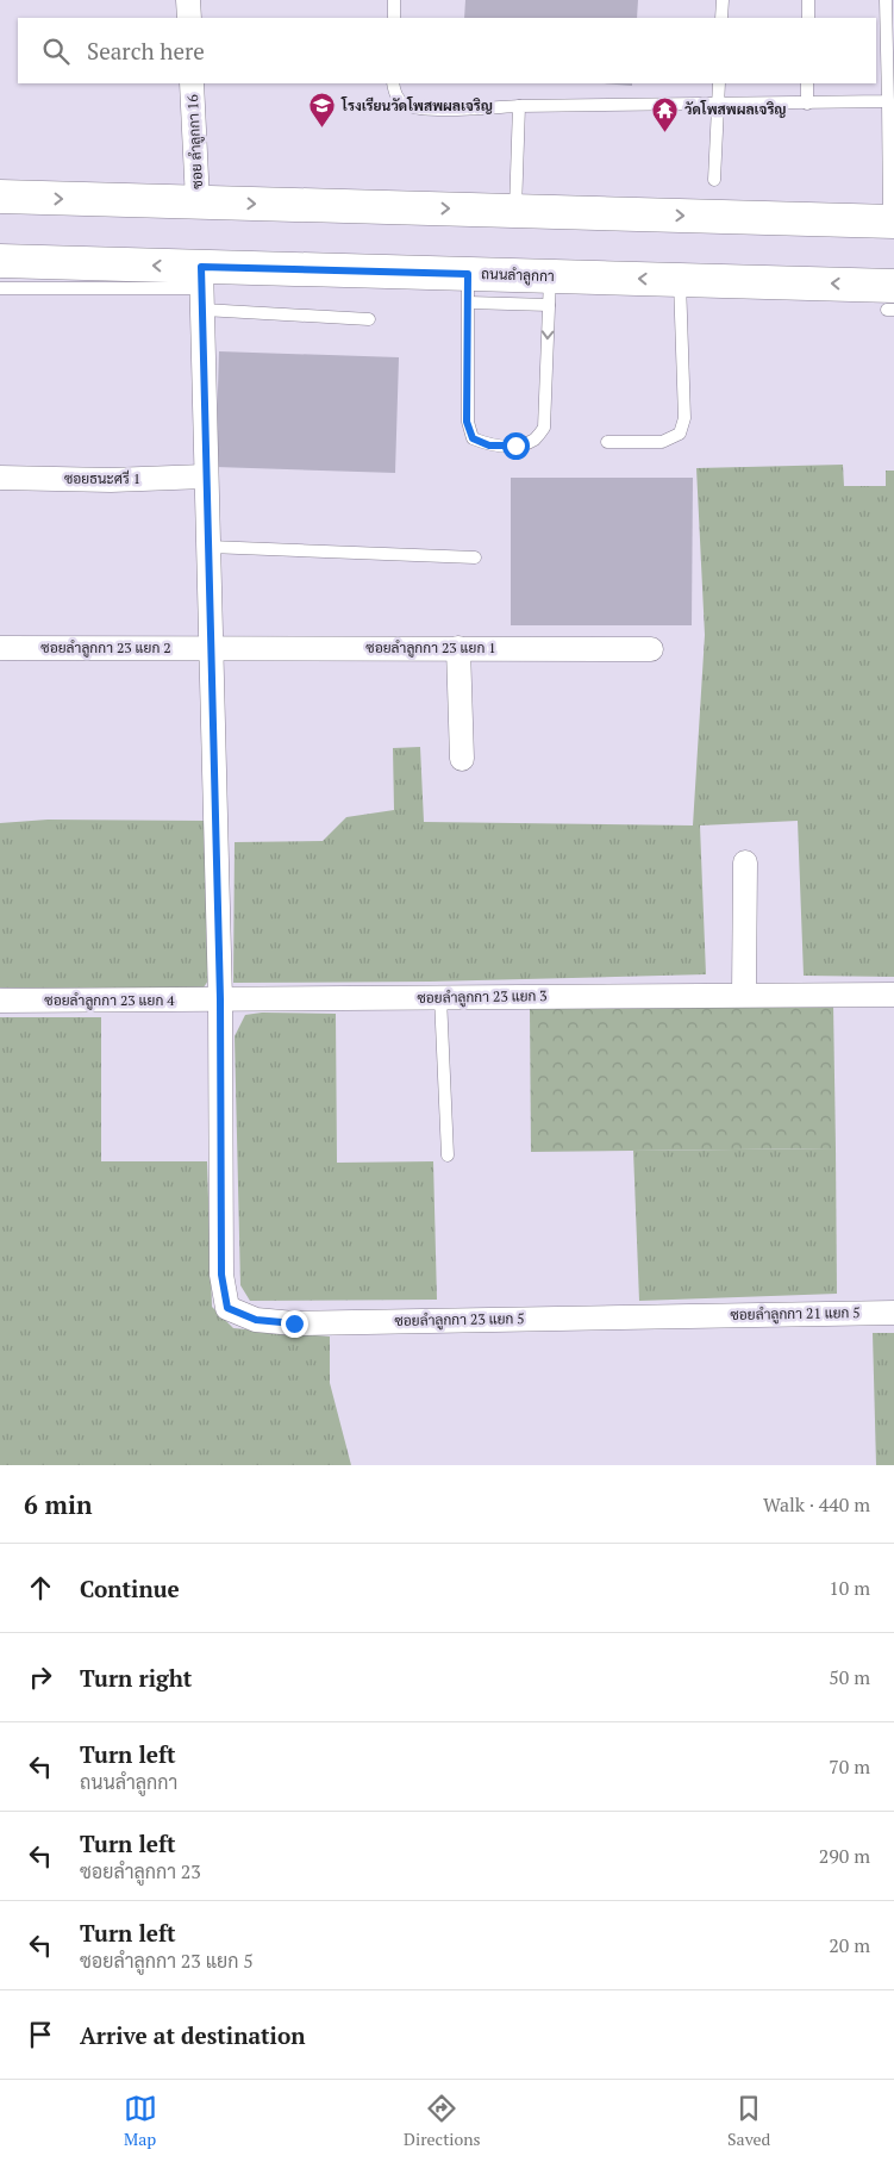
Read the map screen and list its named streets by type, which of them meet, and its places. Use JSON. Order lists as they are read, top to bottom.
{
  "streets": {
    "main road": ["ถนนลำลูกกา"],
    "street": [
      "ซอย ลำลูกกา 16",
      "ซอยธนะศรี 1",
      "ซอยลำลูกกา 23 แยก 2",
      "ซอยลำลูกกา 23 แยก 1",
      "ซอยลำลูกกา 23 แยก 3",
      "ซอยลำลูกกา 23 แยก 4",
      "ซอยลำลูกกา 21 แยก 5",
      "ซอยลำลูกกา 23 แยก 5"
    ]
  },
  "crossings": [
    ["ซอยลำลูกกา 23 แยก 2", "ซอยลำลูกกา 23 แยก 1"],
    ["ซอยลำลูกกา 23 แยก 3", "ซอยลำลูกกา 23 แยก 4"],
    ["ซอยลำลูกกา 23 แยก 3", "ซอยลำลูกกา 23 แยก 5"],
    ["ซอยลำลูกกา 23 แยก 4", "ซอยลำลูกกา 23 แยก 5"],
    ["ซอยลำลูกกา 21 แยก 5", "ซอยลำลูกกา 23 แยก 5"]
  ],
  "places": {
    "school or university": ["โรงเรียนวัดโพสพผลเจริญ"],
    "temple": ["วัดโพสพผลเจริญ"]
  },
  "page": {
    "search": "Search here",
    "heading": ["6 min", "Walk · 440 m"],
    "list": [
      ["Continue", "10 m"],
      ["Turn right", "50 m"],
      ["Turn left", "ถนนลำลูกกา", "70 m"],
      ["Turn left", "ซอยลำลูกกา 23", "290 m"],
      ["Turn left", "ซอยลำลูกกา 23 แยก 5", "20 m"],
      "Arrive at destination"
    ],
    "nav": ["Map", "Directions", "Saved"]
  }
}
